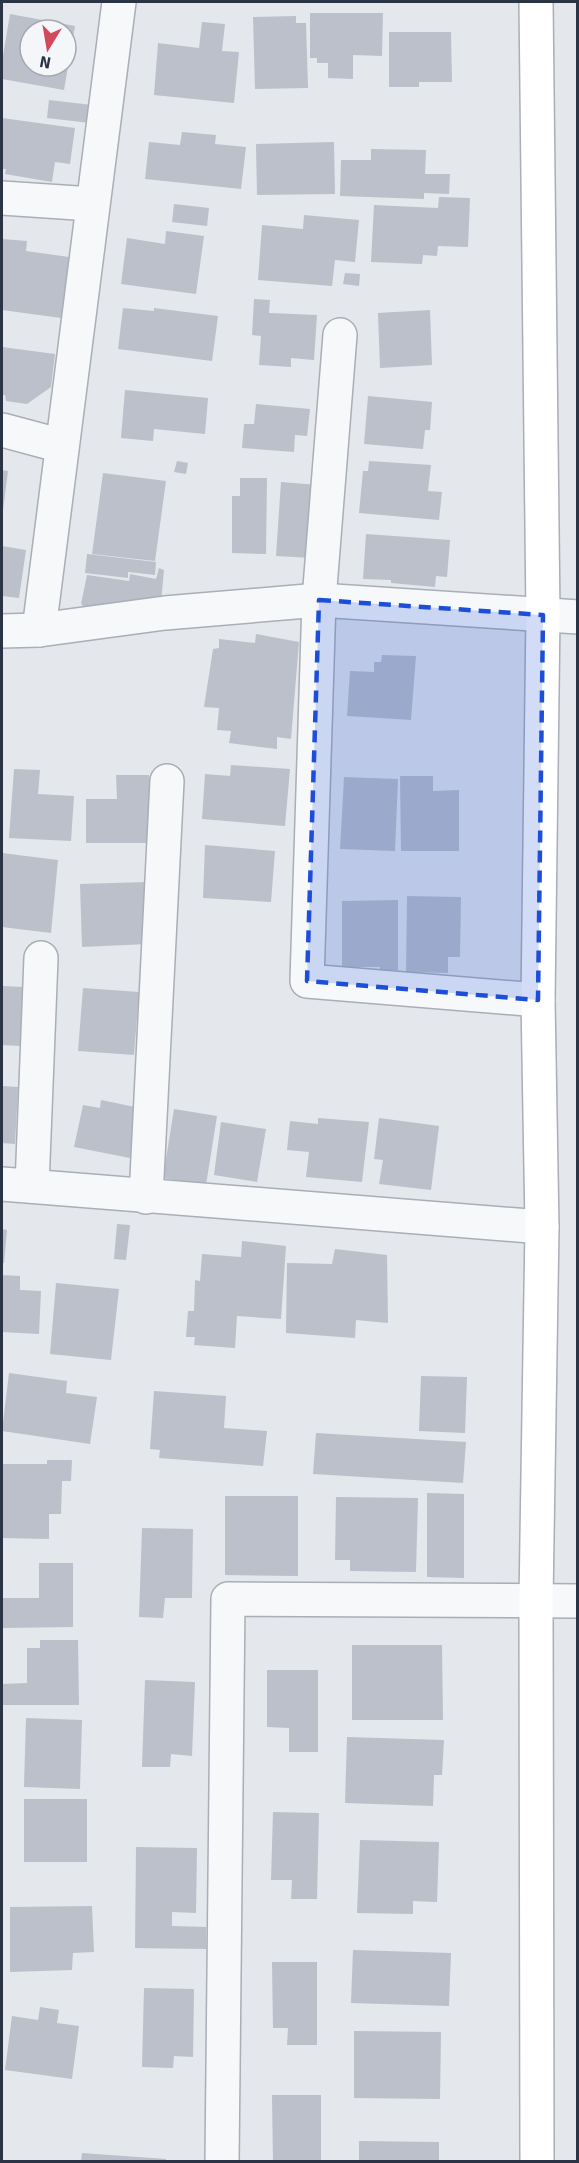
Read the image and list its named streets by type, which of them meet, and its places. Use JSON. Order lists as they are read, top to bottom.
{
  "north": "bottom"
}
